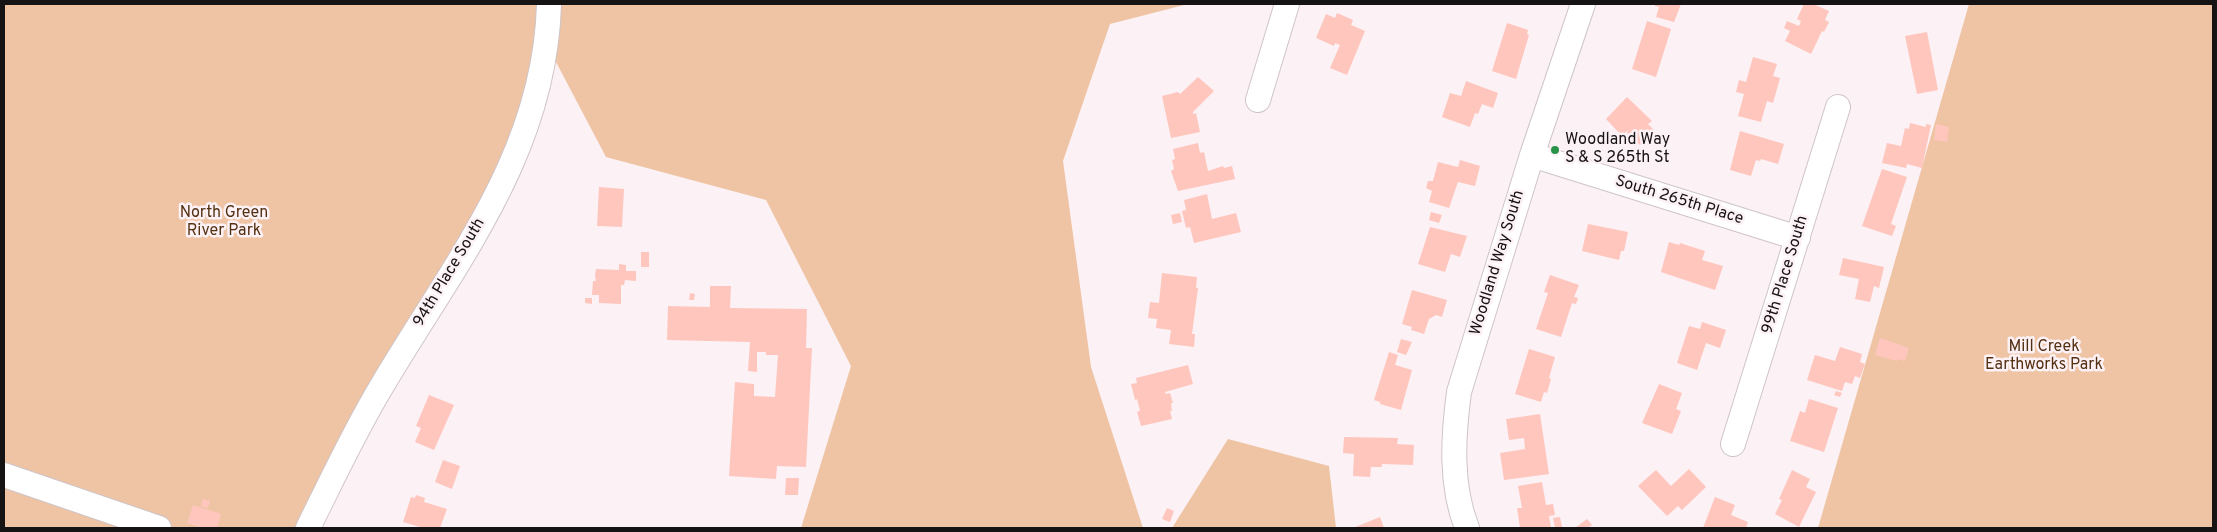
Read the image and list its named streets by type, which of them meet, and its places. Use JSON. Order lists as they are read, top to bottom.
{
  "streets": {
    "street": [
      "South 265th Place",
      "Woodland Way South",
      "94th Place South",
      "99th Place South"
    ]
  },
  "crossings": [
    ["South 265th Place", "Woodland Way South"],
    ["South 265th Place", "99th Place South"]
  ],
  "parks": ["North Green River Park", "Mill Creek Earthworks Park"],
  "places": ["Woodland Way S & S 265th St"]
}
